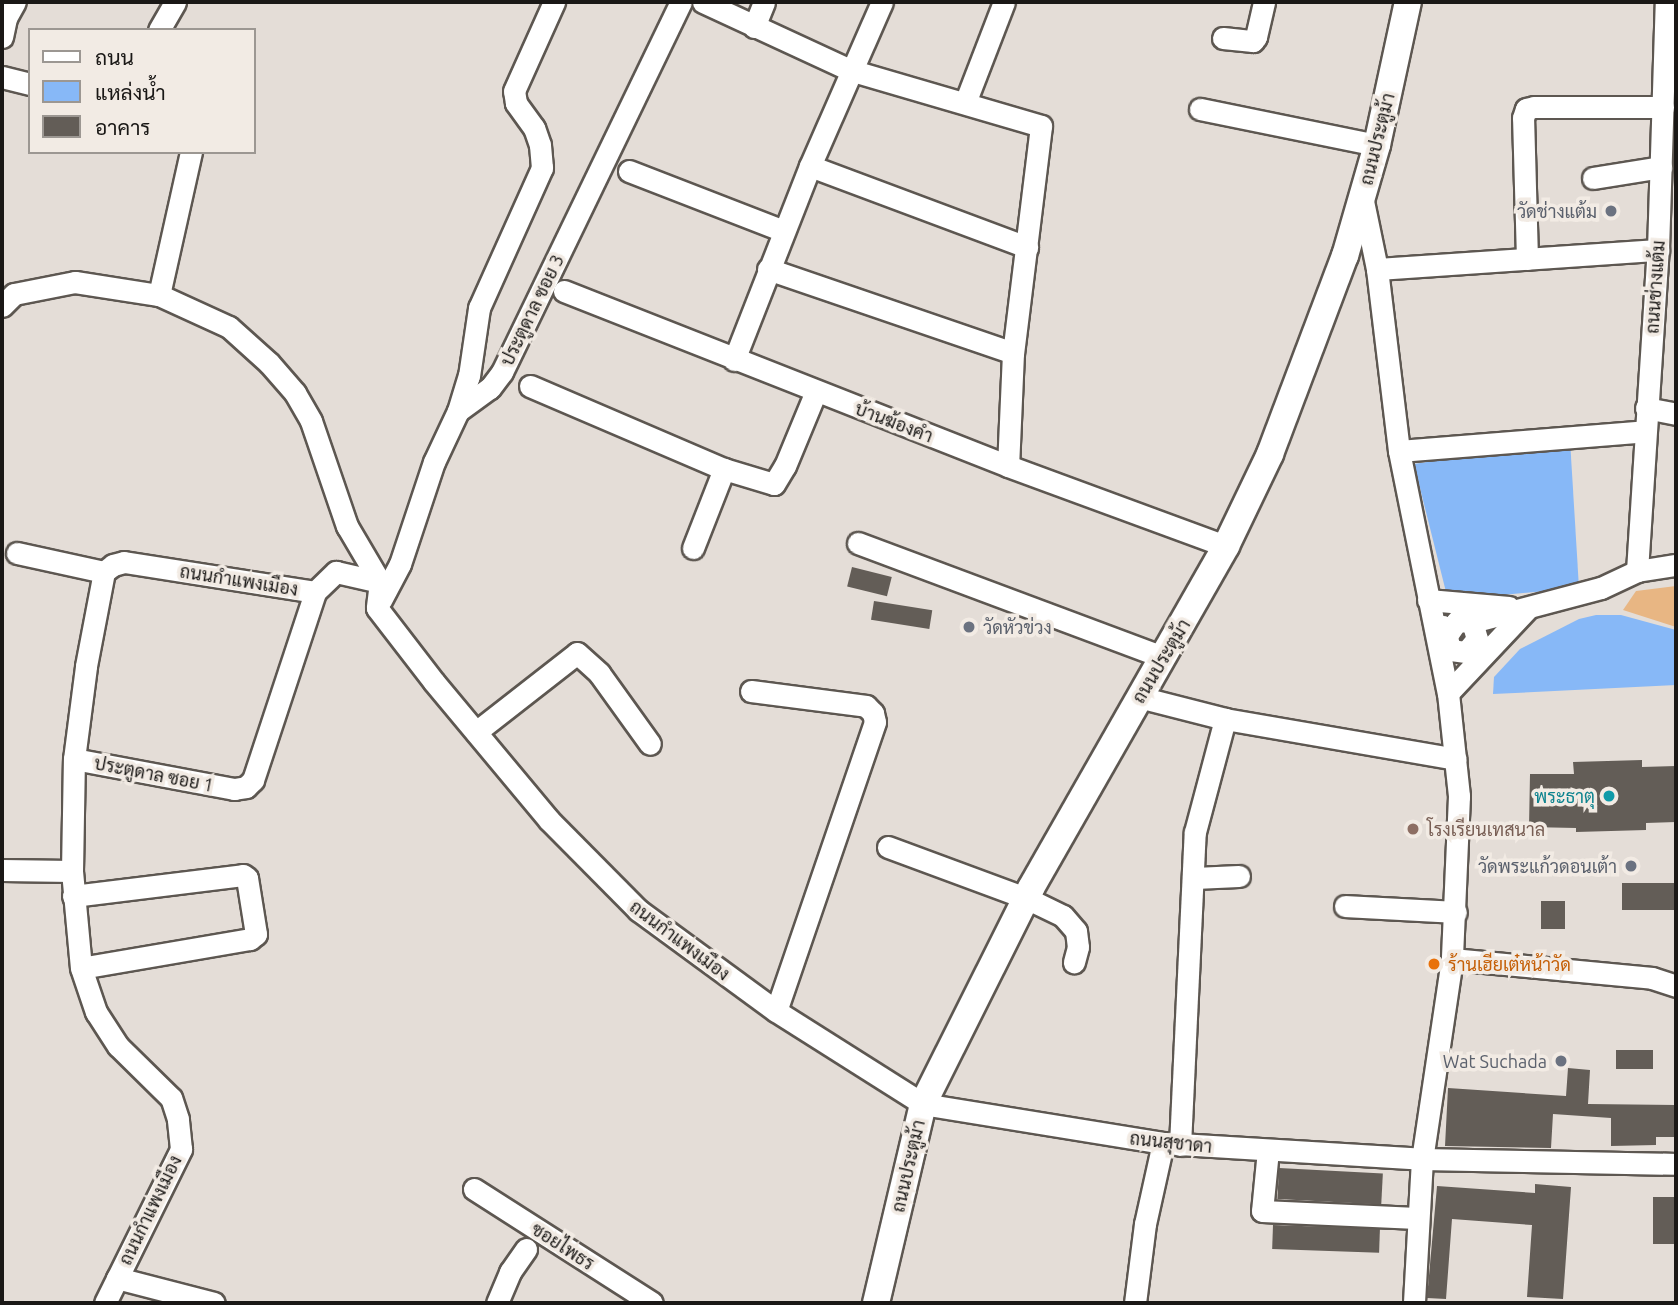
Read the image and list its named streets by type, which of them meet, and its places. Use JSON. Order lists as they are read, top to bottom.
{
  "streets": {
    "main road": ["ถนนประตูม้า"],
    "street": [
      "ถนนช่างแต้ม",
      "ประตูดาล ซอย 3",
      "บ้านฆ้องคำ",
      "ถนนกำแพงเมือง",
      "ประตูดาล ซอย 1",
      "ถนนสุชาดา",
      "ซอยไพธร"
    ]
  },
  "crossings": [
    ["ถนนประตูม้า", "บ้านฆ้องคำ"],
    ["ถนนประตูม้า", "ถนนกำแพงเมือง"],
    ["ถนนประตูม้า", "ถนนสุชาดา"],
    ["ประตูดาล ซอย 3", "ถนนกำแพงเมือง"],
    ["ถนนกำแพงเมือง", "ประตูดาล ซอย 1"],
    ["ถนนกำแพงเมือง", "ถนนสุชาดา"]
  ],
  "places": [
    "วัดช่างแต้ม",
    "วัดหัวข่วง",
    "พระธาตุ",
    "โรงเรียนเทสนาล",
    "วัดพระแก้วดอนเต้า",
    "ร้านเฮียเต๋หน้าวัด",
    "Wat Suchada"
  ],
  "legend": ["ถนน", "แหล่งน้ำ", "อาคาร"]
}
